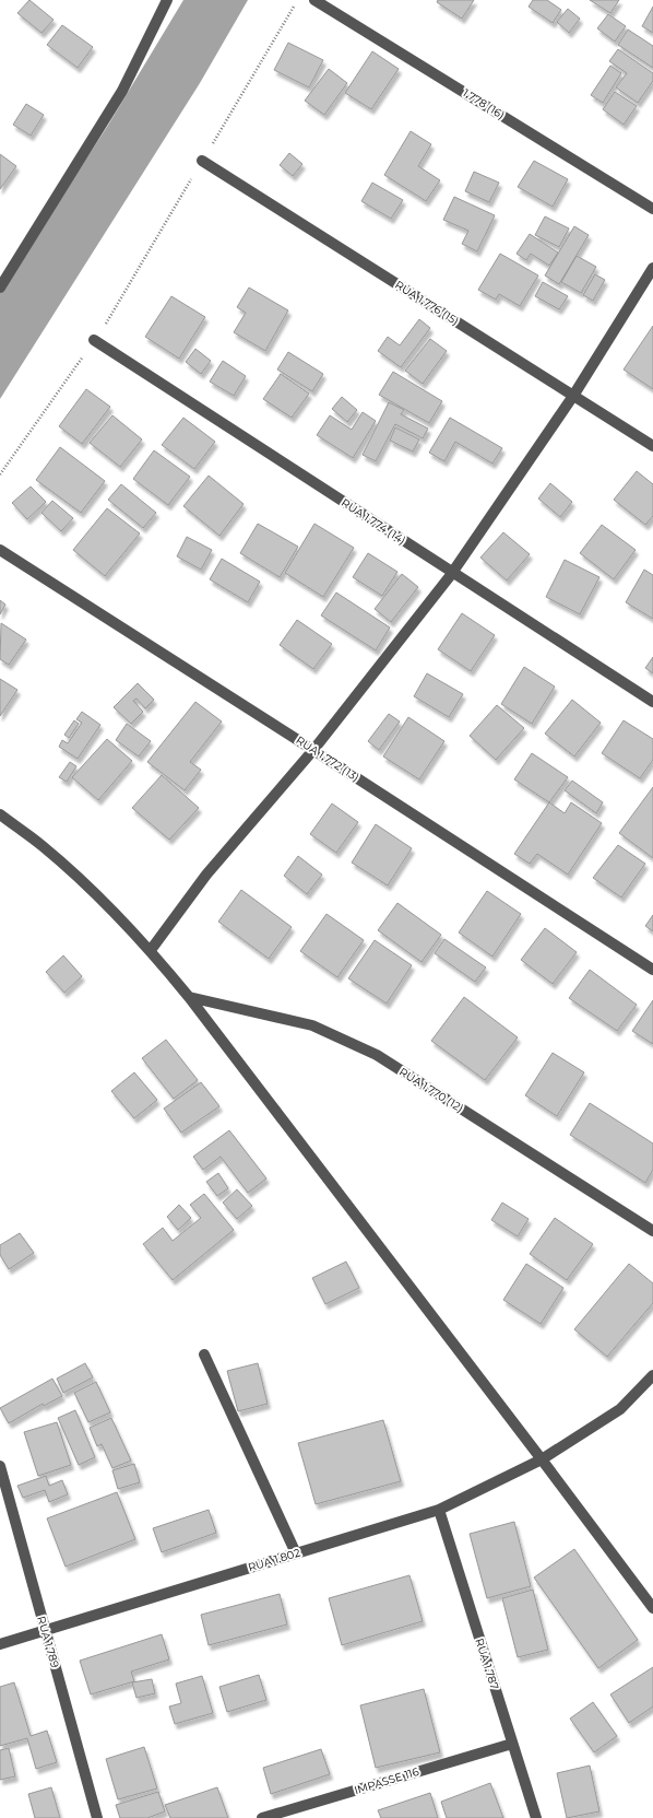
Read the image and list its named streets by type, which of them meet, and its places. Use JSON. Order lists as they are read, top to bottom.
{
  "streets": {
    "street": [
      "1.778 (16)",
      "RUA 1.776 (15)",
      "RUA 1.774 (14)",
      "RUA 1.772 (13)",
      "RUA 1.770 (12)",
      "RUA 1.802",
      "RUA 1.789",
      "RUA 1.787",
      "IMPASSE 116"
    ]
  },
  "crossings": [
    ["RUA 1.802", "RUA 1.789"],
    ["RUA 1.802", "RUA 1.787"],
    ["RUA 1.787", "IMPASSE 116"]
  ]
}
